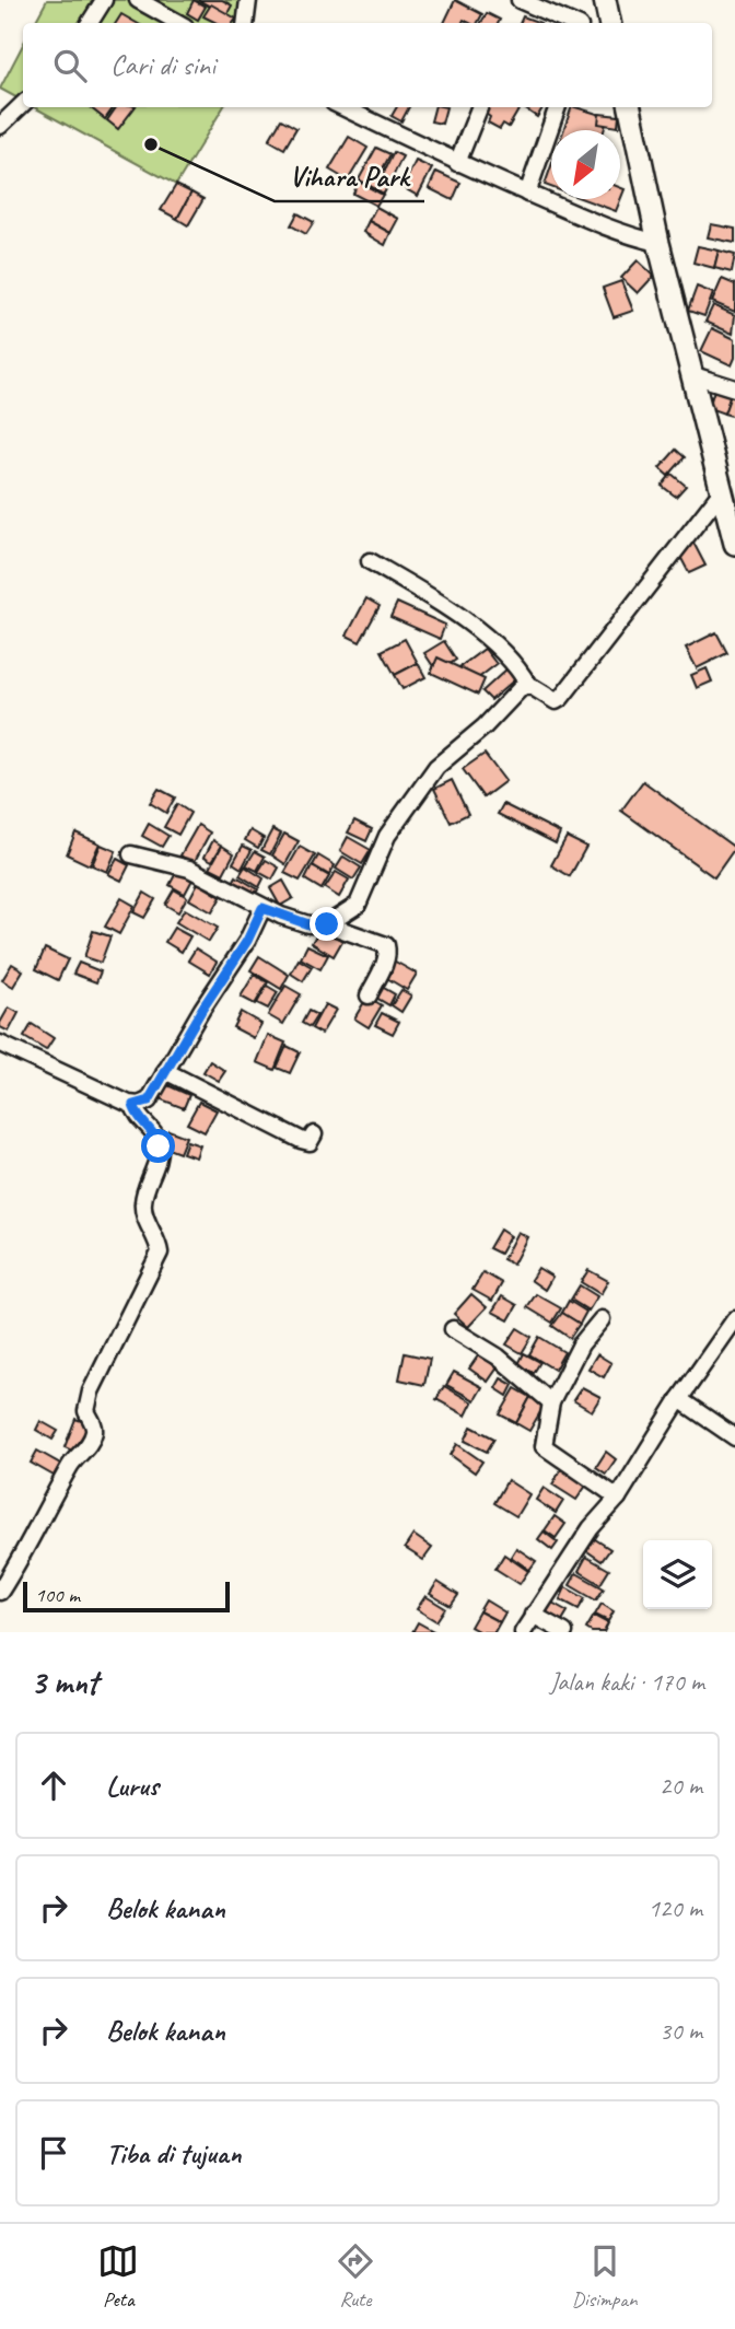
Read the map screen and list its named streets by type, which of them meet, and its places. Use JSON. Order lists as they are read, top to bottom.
{
  "places": ["Vihara Park"],
  "scale_bar": "100 m",
  "north": "bottom left",
  "page": {
    "search": "Cari di sini",
    "scale": "100 m",
    "heading": ["3 mnt", "Jalan kaki · 170 m"],
    "list": [
      ["Lurus", "20 m"],
      ["Belok kanan", "120 m"],
      ["Belok kanan", "30 m"],
      "Tiba di tujuan"
    ],
    "nav": ["Peta", "Rute", "Disimpan"]
  }
}
